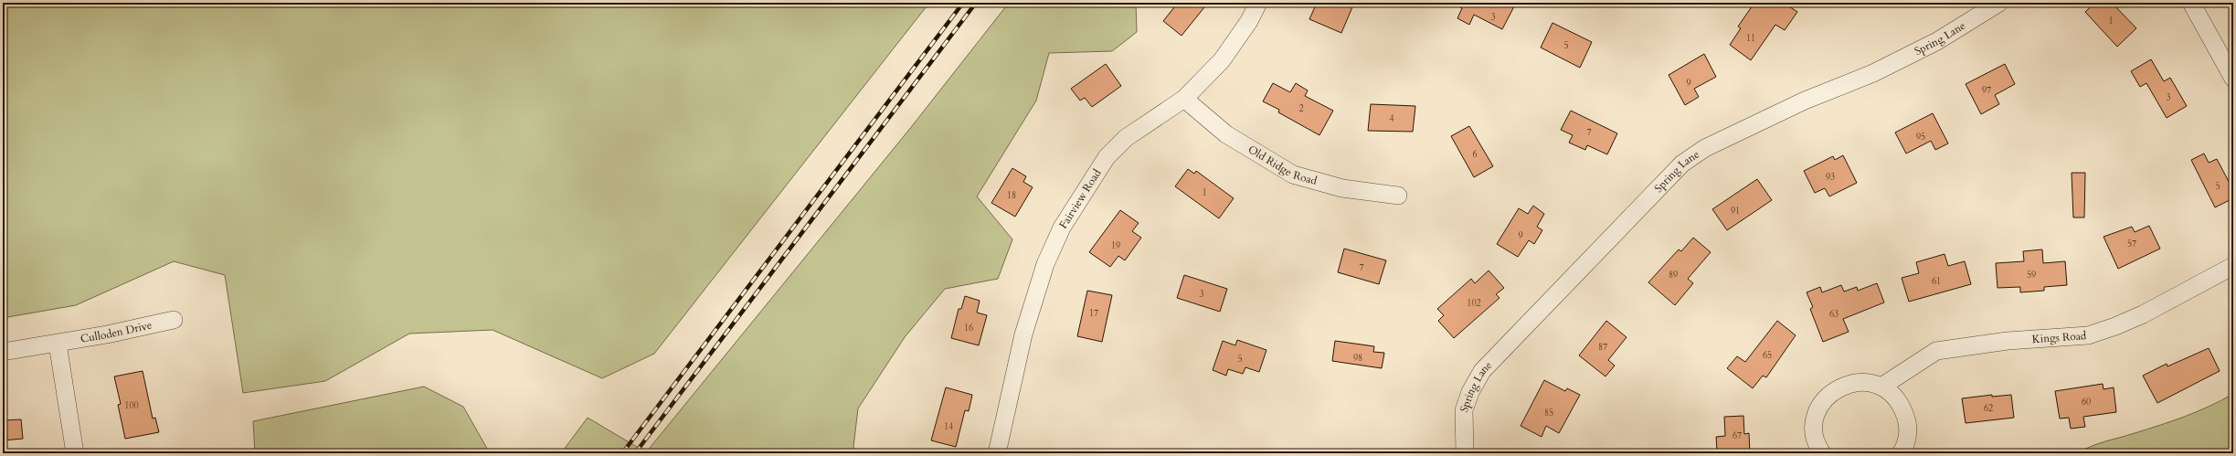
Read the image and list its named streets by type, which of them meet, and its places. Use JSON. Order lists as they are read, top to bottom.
{
  "streets": {
    "street": [
      "Spring Lane",
      "Old Ridge Road",
      "Fairview Road",
      "Culloden Drive",
      "Kings Road"
    ]
  },
  "crossings": [
    ["Old Ridge Road", "Fairview Road"]
  ],
  "house_numbers": [
    "3",
    "1",
    "11",
    "5",
    "9",
    "97",
    "3",
    "2",
    "4",
    "7",
    "95",
    "6",
    "93",
    "5",
    "1",
    "18",
    "91",
    "9",
    "57",
    "19",
    "7",
    "89",
    "59",
    "61",
    "3",
    "102",
    "17",
    "63",
    "16",
    "87",
    "65",
    "98",
    "5",
    "60",
    "100",
    "62",
    "85",
    "14",
    "67"
  ]
}
